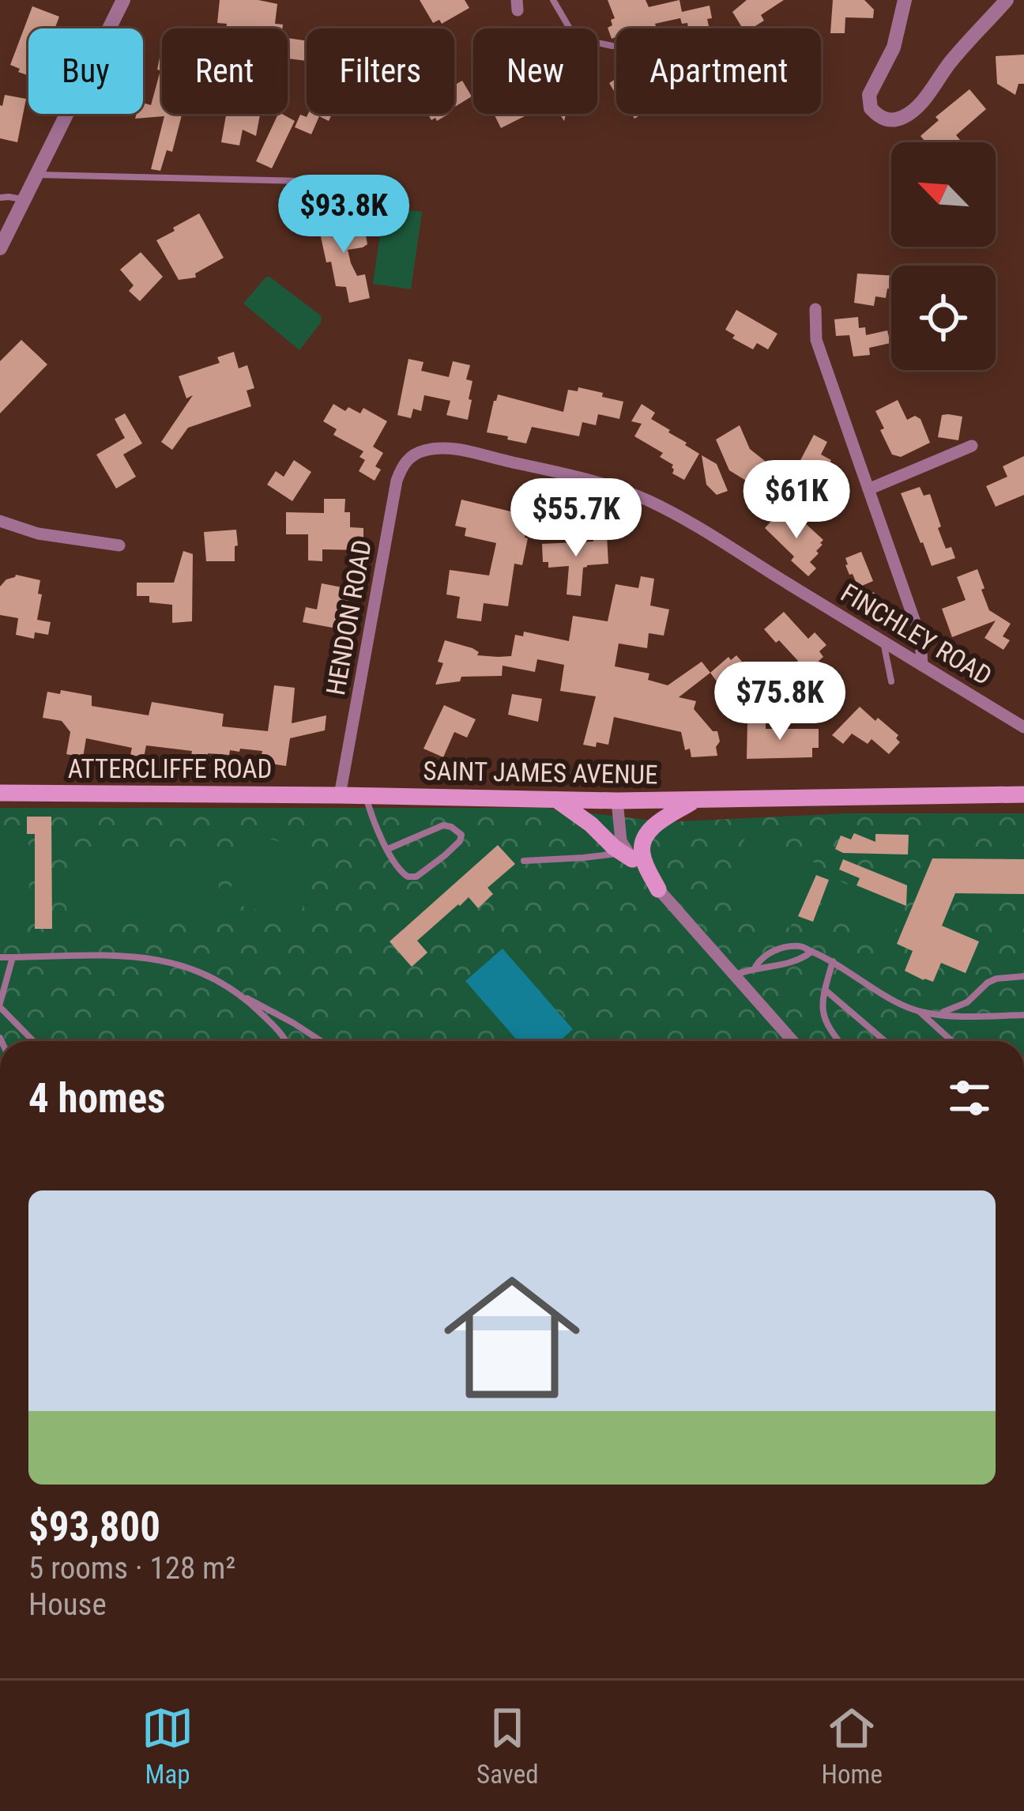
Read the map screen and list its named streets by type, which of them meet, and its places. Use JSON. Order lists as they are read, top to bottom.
{
  "streets": {
    "main road": ["ATTERCLIFFE ROAD", "SAINT JAMES AVENUE"],
    "street": ["HENDON ROAD", "FINCHLEY ROAD"]
  },
  "crossings": [
    ["HENDON ROAD", "FINCHLEY ROAD"],
    ["HENDON ROAD", "ATTERCLIFFE ROAD"],
    ["HENDON ROAD", "SAINT JAMES AVENUE"],
    ["ATTERCLIFFE ROAD", "SAINT JAMES AVENUE"]
  ],
  "north": "top left",
  "page": {
    "chip": [
      "Buy",
      "Rent",
      "Filters",
      "New",
      "Apartment"
    ],
    "price": [
      "$93.8K",
      "$61K",
      "$55.7K",
      "$75.8K"
    ],
    "heading": "4 homes",
    "list": [
      {
        "name": "$93,800",
        "note": "5 rooms · 128 m² · House"
      }
    ],
    "tabs": ["Map", "Saved", "Home"]
  }
}
